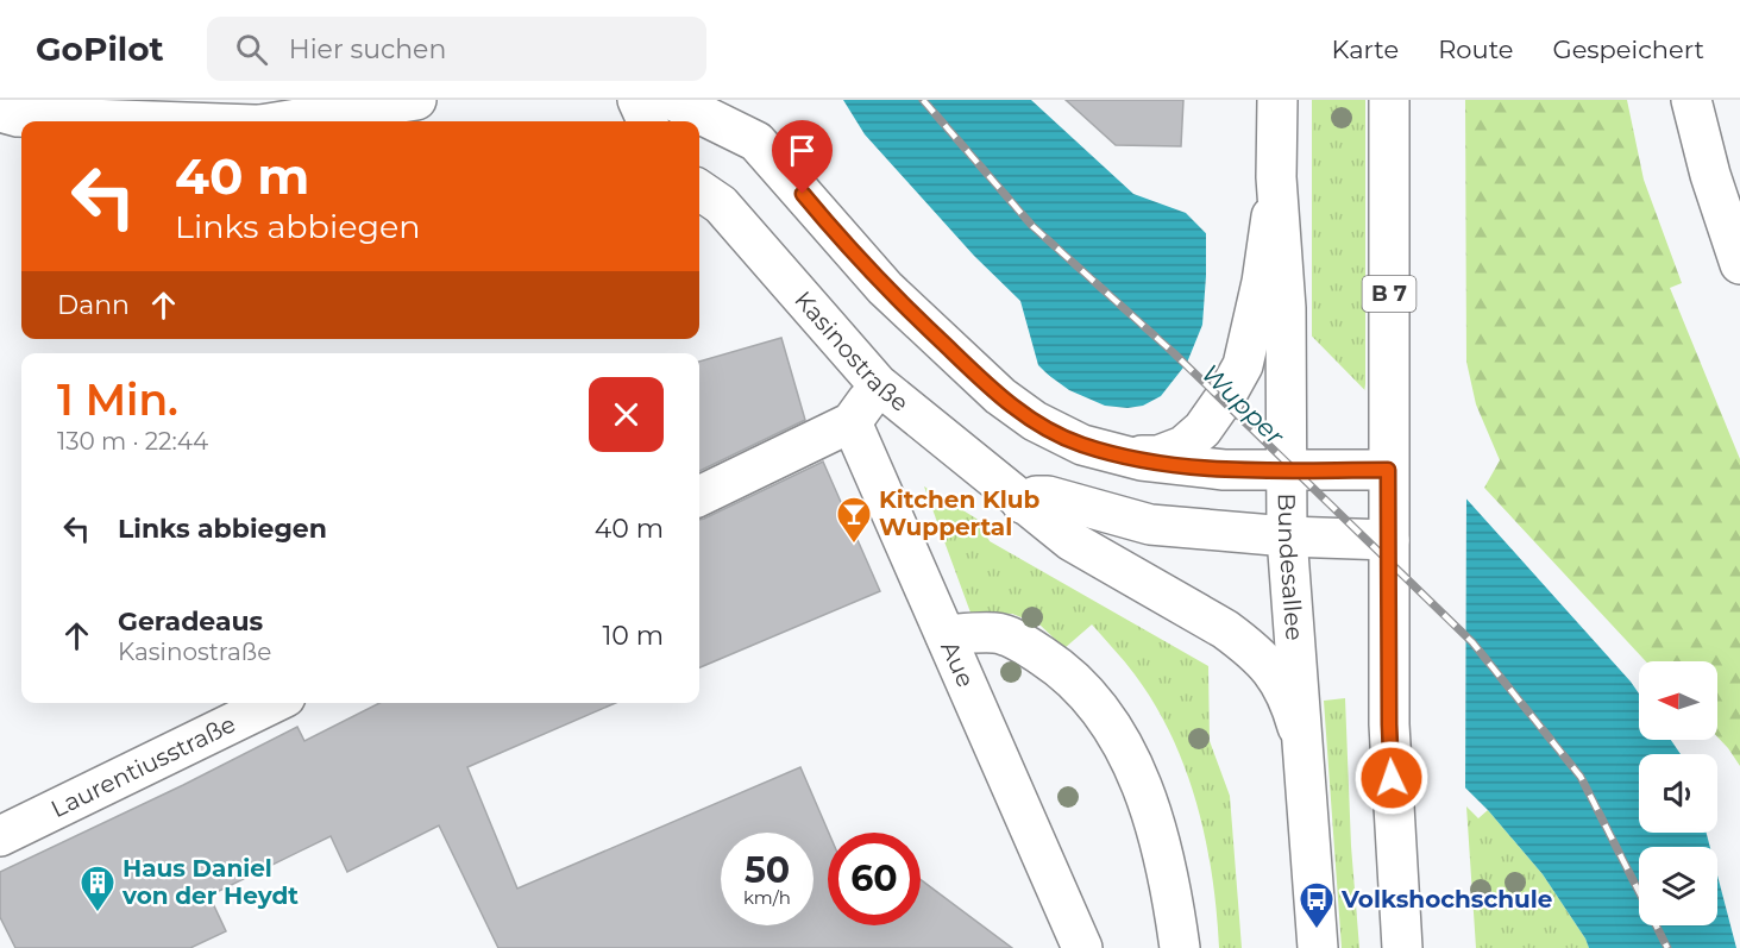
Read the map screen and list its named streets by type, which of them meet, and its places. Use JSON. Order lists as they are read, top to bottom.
{
  "streets": {
    "street": [
      "B 7",
      "Kasinostraße",
      "Bundesallee",
      "Aue",
      "Laurentiusstraße"
    ]
  },
  "crossings": [
    ["Kasinostraße", "Bundesallee"]
  ],
  "water": ["Wupper"],
  "places": {
    "bar": ["Kitchen Klub Wuppertal"],
    "building": ["Haus Daniel von der Heydt"],
    "bus stop": ["Volkshochschule"]
  },
  "north": "left",
  "page": {
    "header": "GoPilot",
    "search": "Hier suchen",
    "nav": ["Karte", "Route", "Gespeichert"],
    "turn": ["40 m", "Links abbiegen"],
    "then": "Dann",
    "heading": ["1 Min.", "130 m · 22:44"],
    "list": [
      {
        "name": "Links abbiegen",
        "value": "40 m"
      },
      {
        "name": "Geradeaus",
        "note": "Kasinostraße",
        "value": "10 m"
      }
    ],
    "speed": "50 km/h",
    "limit": "60"
  }
}
